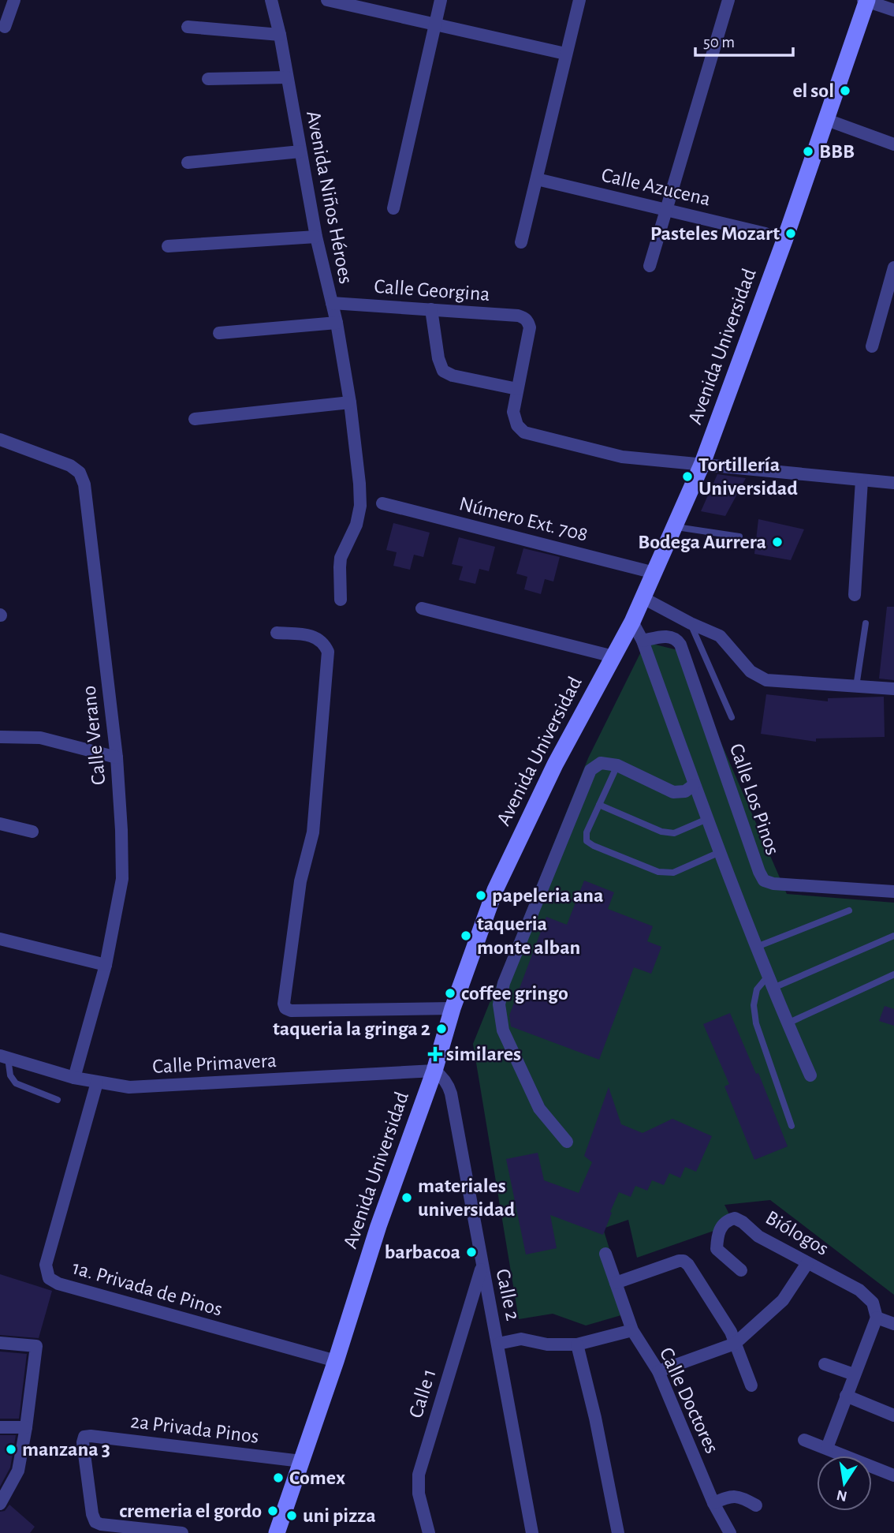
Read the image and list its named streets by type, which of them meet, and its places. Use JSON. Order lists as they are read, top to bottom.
{
  "streets": {
    "street": [
      "Calle Azucena",
      "Avenida Niños Héroes",
      "Calle Georgina",
      "Avenida Universidad",
      "Número Ext. 708",
      "Calle Verano",
      "Calle Los Pinos",
      "Calle Primavera",
      "Biólogos",
      "1a. Privada de Pinos",
      "Calle 2",
      "Calle 1",
      "Calle Doctores",
      "2a Privada Pinos"
    ]
  },
  "crossings": [
    ["Avenida Niños Héroes", "Calle Georgina"],
    ["Avenida Universidad", "Número Ext. 708"],
    ["Avenida Universidad", "Calle Primavera"],
    ["Avenida Universidad", "1a. Privada de Pinos"],
    ["Avenida Universidad", "Calle 2"],
    ["Avenida Universidad", "2a Privada Pinos"],
    ["Calle Verano", "Calle Primavera"],
    ["Calle Primavera", "1a. Privada de Pinos"],
    ["Calle Primavera", "Calle 2"],
    ["Calle 2", "Calle 1"]
  ],
  "places": {
    "other": [
      "el sol",
      "BBB",
      "Pasteles Mozart",
      "Tortillería Universidad",
      "Bodega Aurrera",
      "papeleria ana",
      "taqueria monte alban",
      "coffee gringo",
      "taqueria la gringa 2",
      "materiales universidad",
      "barbacoa",
      "manzana 3",
      "Comex",
      "cremeria el gordo",
      "uni pizza"
    ],
    "health": ["similares"]
  },
  "scale_bar": "50 m",
  "north": "bottom"
}
